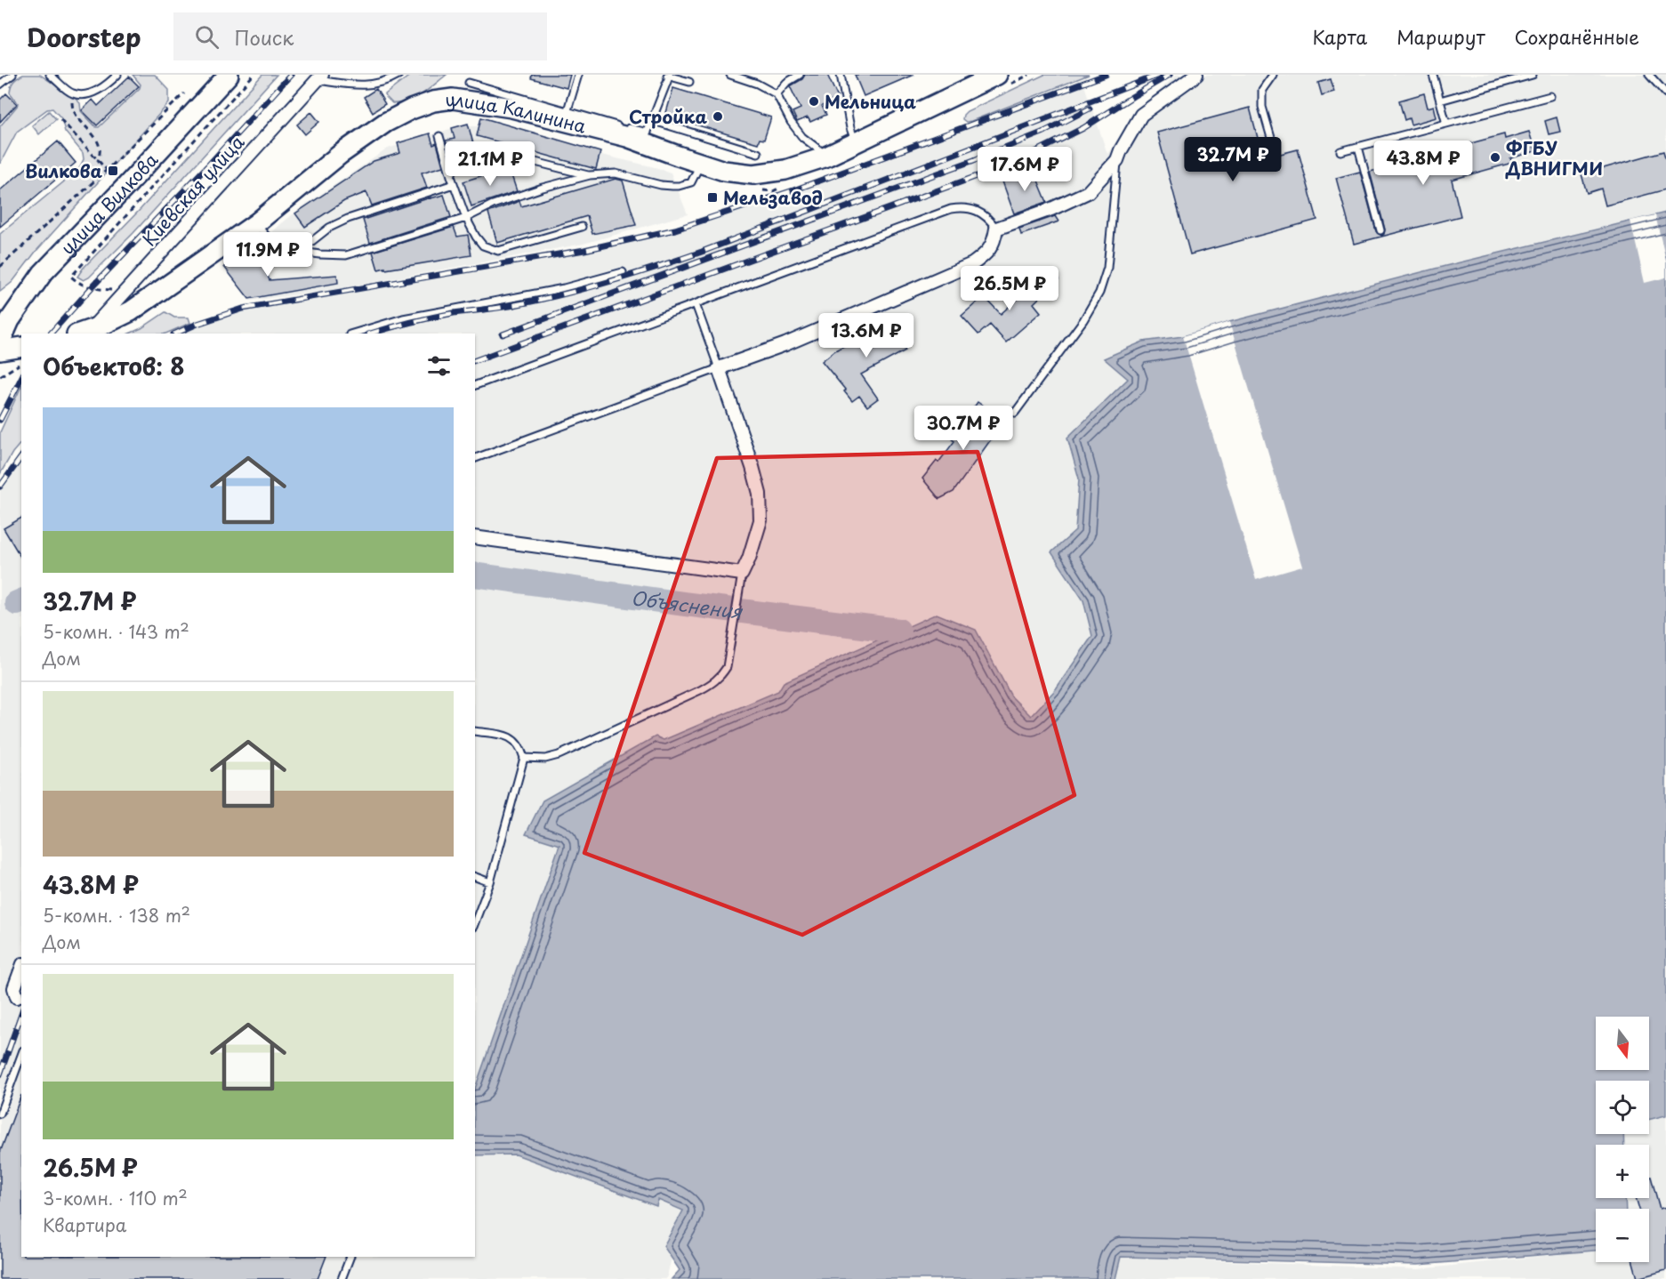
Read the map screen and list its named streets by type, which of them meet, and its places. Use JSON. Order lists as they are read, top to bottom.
{
  "streets": {
    "main road": ["улица Калинина", "улица Вилкова"],
    "street": ["Киевская улица"]
  },
  "crossings": [
    ["улица Калинина", "Киевская улица"]
  ],
  "water": ["Объяснения"],
  "places": {
    "other": ["Мельница", "Стройка", "ФГБУ ДВНИГМИ"],
    "transit": ["Вилкова", "Мельзавод"]
  },
  "north": "bottom",
  "page": {
    "header": "Doorstep",
    "search": "Поиск",
    "nav": ["Карта", "Маршрут", "Сохранённые"],
    "price": [
      "32.7M ₽",
      "43.8M ₽",
      "21.1M ₽",
      "17.6M ₽",
      "11.9M ₽",
      "26.5M ₽",
      "13.6M ₽",
      "30.7M ₽"
    ],
    "heading": "Объектов: 8",
    "list": [
      {
        "name": "32.7M ₽",
        "note": "5-комн. · 143 m² · Дом"
      },
      {
        "name": "43.8M ₽",
        "note": "5-комн. · 138 m² · Дом"
      },
      {
        "name": "26.5M ₽",
        "note": "3-комн. · 110 m² · Квартира"
      }
    ],
    "map_buttons": ["+", "−"]
  }
}
